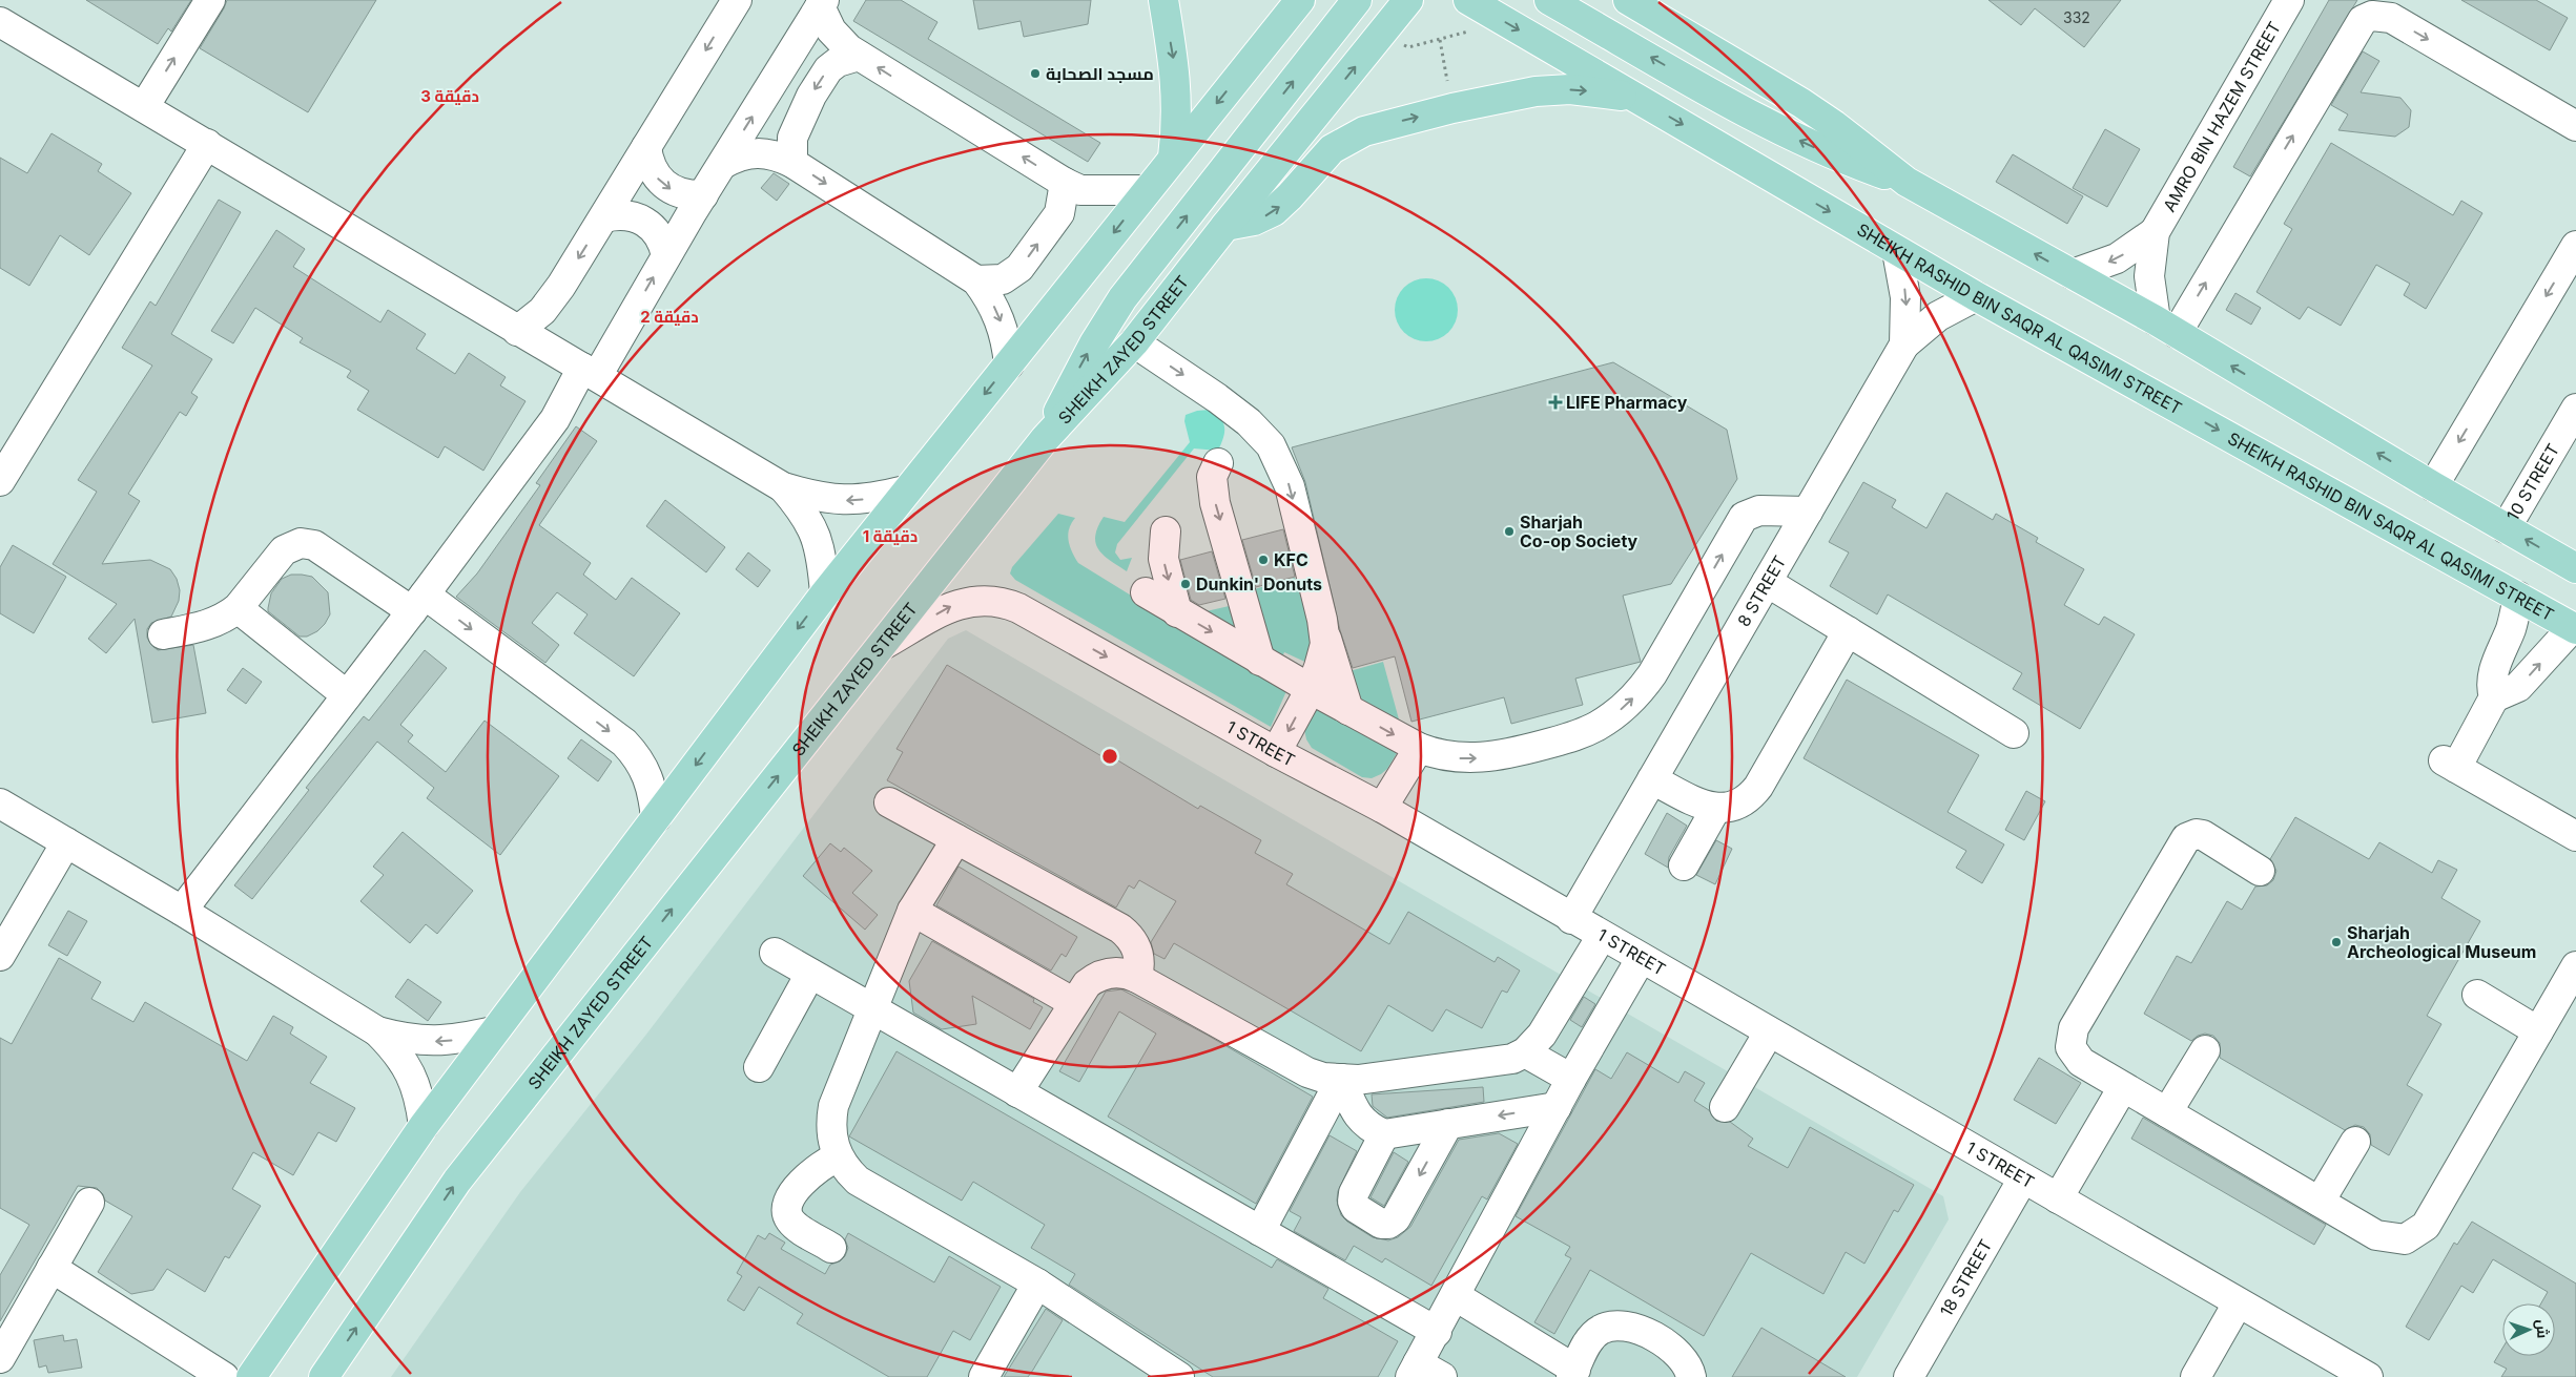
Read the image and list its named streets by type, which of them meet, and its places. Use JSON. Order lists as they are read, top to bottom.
{
  "streets": {
    "main road": ["SHEIKH RASHID BIN SAQR AL QASIMI STREET", "SHEIKH ZAYED STREET"],
    "street": [
      "AMRO BIN HAZEM STREET",
      "10 STREET",
      "8 STREET",
      "1 STREET",
      "18 STREET"
    ]
  },
  "crossings": [
    ["SHEIKH RASHID BIN SAQR AL QASIMI STREET", "8 STREET"],
    ["SHEIKH ZAYED STREET", "1 STREET"],
    ["8 STREET", "1 STREET"],
    ["1 STREET", "18 STREET"]
  ],
  "places": {
    "other": [
      "مسجد الصحابة",
      "Sharjah Co-op Society",
      "KFC",
      "Dunkin' Donuts",
      "Sharjah Archeological Museum"
    ],
    "health": ["LIFE Pharmacy"]
  },
  "house_numbers": ["332"],
  "north": "right",
  "rings": ["3 دقيقة", "2 دقيقة", "1 دقيقة"]
}
